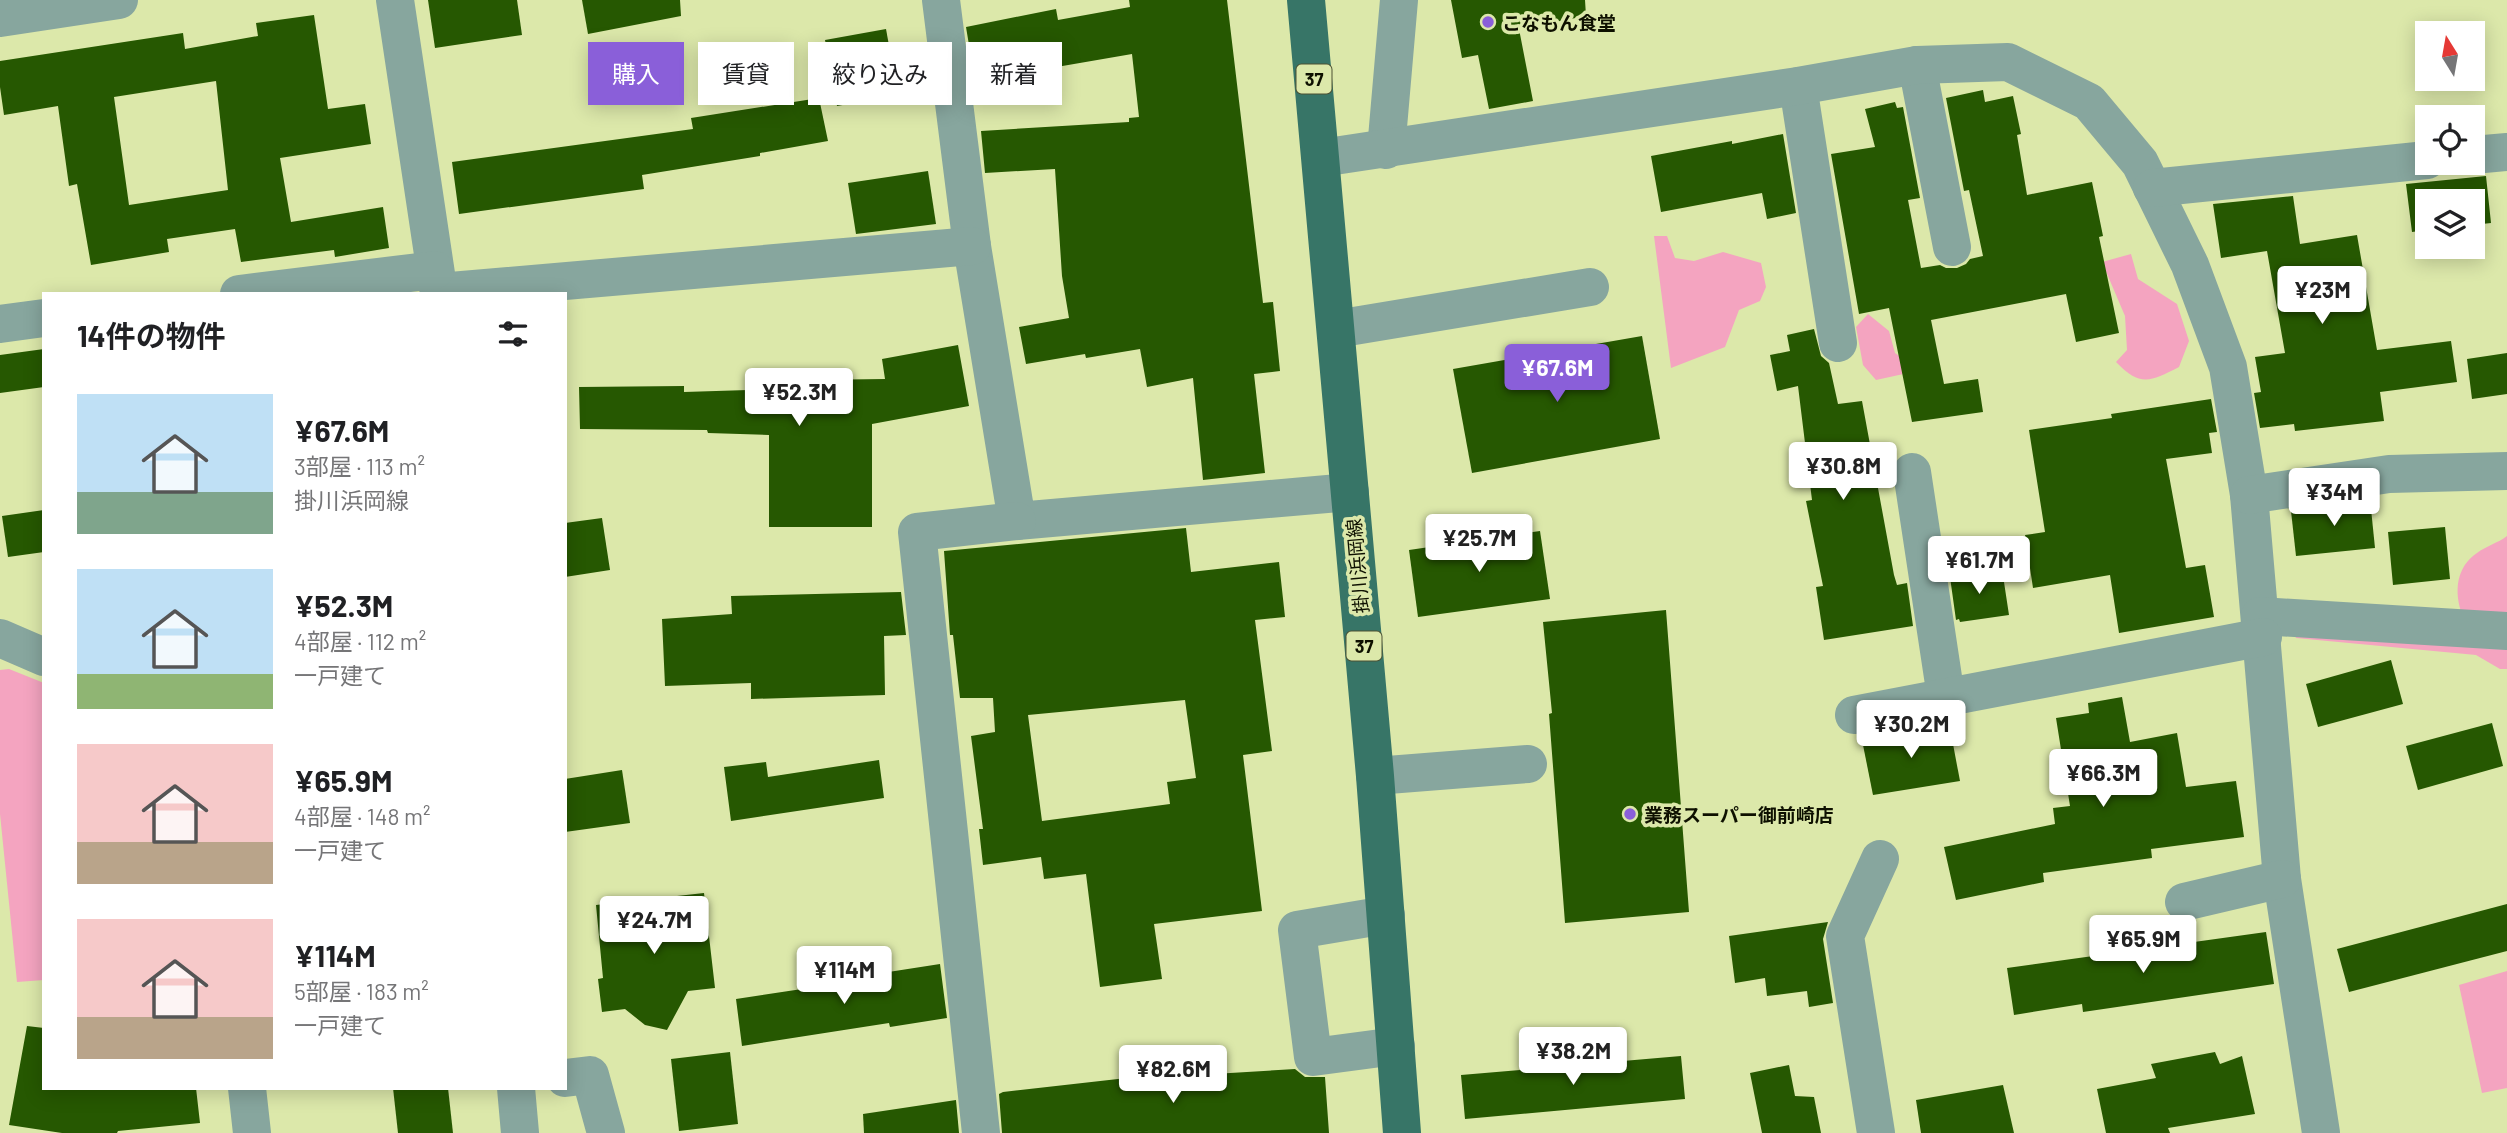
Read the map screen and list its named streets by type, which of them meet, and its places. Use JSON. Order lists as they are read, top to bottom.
{
  "streets": {
    "main road": ["37", "掛川浜岡線"]
  },
  "places": ["こなもん食堂", "業務スーパー御前崎店"],
  "north": "top",
  "page": {
    "chip": [
      "購入",
      "賃貸",
      "絞り込み",
      "新着"
    ],
    "price": [
      "¥23M",
      "¥67.6M",
      "¥52.3M",
      "¥30.8M",
      "¥34M",
      "¥25.7M",
      "¥61.7M",
      "¥30.2M",
      "¥66.3M",
      "¥24.7M",
      "¥65.9M",
      "¥114M",
      "¥38.2M",
      "¥82.6M"
    ],
    "heading": "14件の物件",
    "list": [
      {
        "name": "¥67.6M",
        "note": "3部屋 · 113 m² · 掛川浜岡線"
      },
      {
        "name": "¥52.3M",
        "note": "4部屋 · 112 m² · 一戸建て"
      },
      {
        "name": "¥65.9M",
        "note": "4部屋 · 148 m² · 一戸建て"
      },
      {
        "name": "¥114M",
        "note": "5部屋 · 183 m² · 一戸建て"
      }
    ]
  }
}
